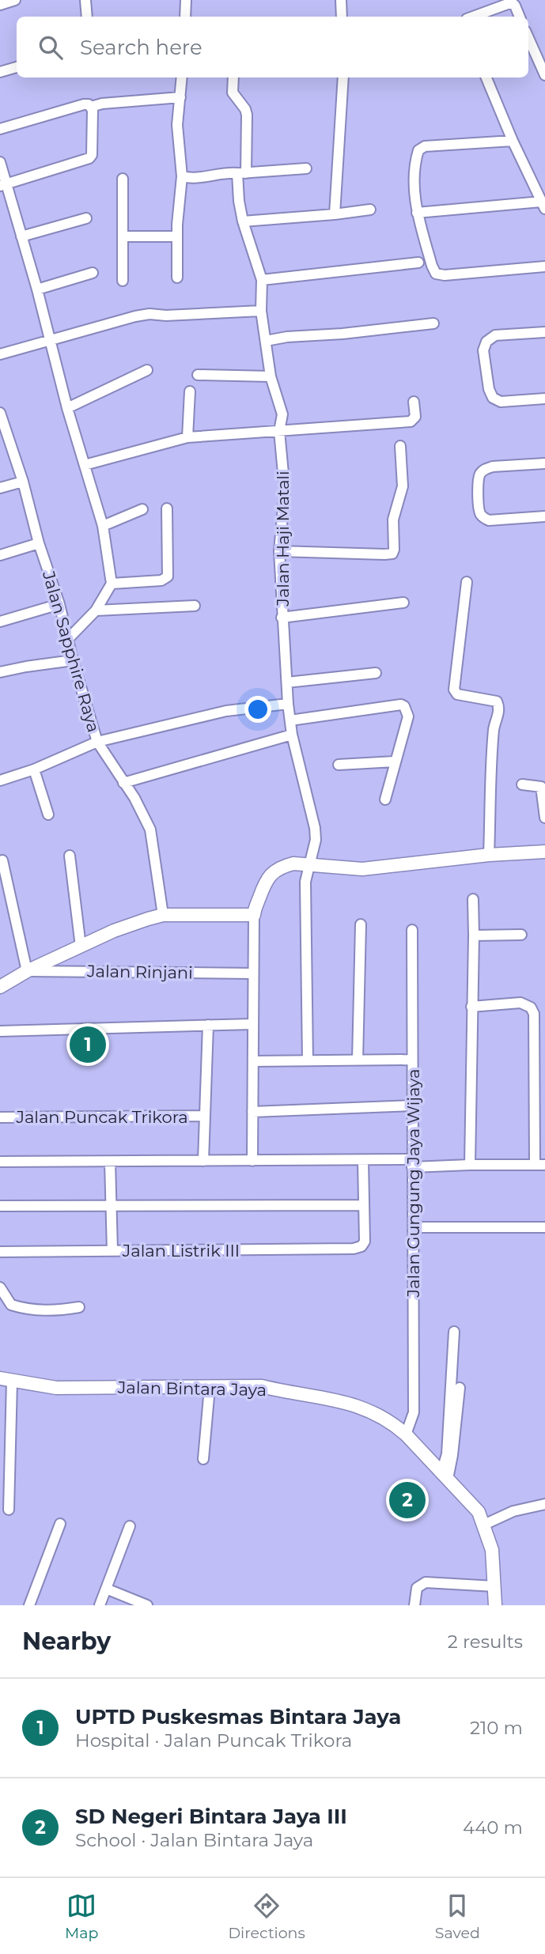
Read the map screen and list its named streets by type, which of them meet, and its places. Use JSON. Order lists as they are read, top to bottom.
{
  "streets": {
    "street": [
      "Jalan Haji Matali",
      "Jalan Sapphire Raya",
      "Jalan Rinjani",
      "Jalan Puncak Trikora",
      "Jalan Gungung Jaya Wijaya",
      "Jalan Listrik III",
      "Jalan Bintara Jaya"
    ]
  },
  "crossings": [
    ["Jalan Gungung Jaya Wijaya", "Jalan Bintara Jaya"]
  ],
  "page": {
    "search": "Search here",
    "pins": ["1", "2"],
    "heading": ["Nearby", "2 results"],
    "list": [
      {
        "mark": "1",
        "name": "UPTD Puskesmas Bintara Jaya",
        "note": "Hospital · Jalan Puncak Trikora",
        "value": "210 m"
      },
      {
        "mark": "2",
        "name": "SD Negeri Bintara Jaya III",
        "note": "School · Jalan Bintara Jaya",
        "value": "440 m"
      }
    ],
    "nav": ["Map", "Directions", "Saved"]
  }
}
